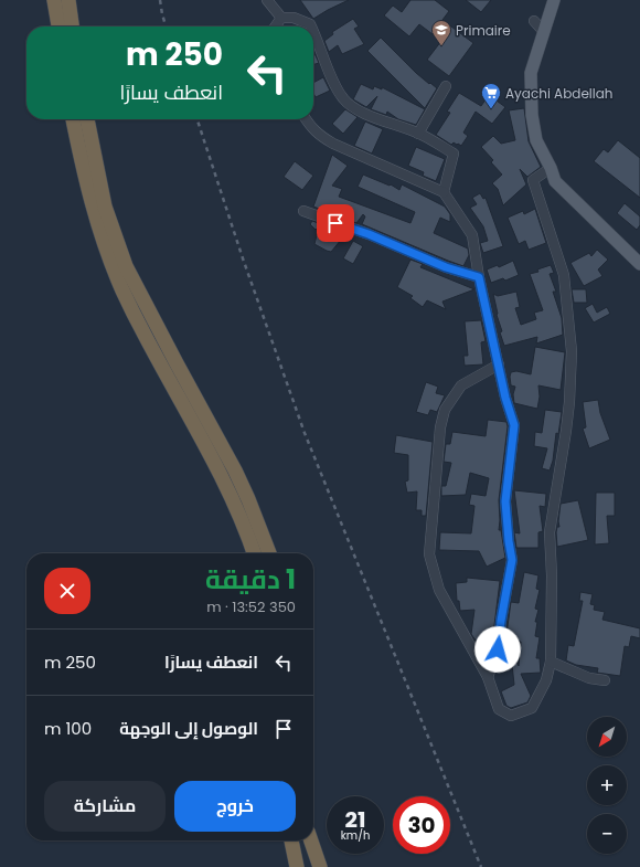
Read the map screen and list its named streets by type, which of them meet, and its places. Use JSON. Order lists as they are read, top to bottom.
{
  "places": {
    "school or university": ["Primaire"],
    "supermarket": ["Ayachi Abdellah"]
  },
  "north": "bottom left",
  "page": {
    "turn": ["250 m", "انعطف يسارًا"],
    "heading": ["1 دقيقة", "350 m · 13:52"],
    "list": [
      {
        "name": "انعطف يسارًا",
        "value": "250 m"
      },
      {
        "name": "الوصول إلى الوجهة",
        "value": "100 m"
      }
    ],
    "map_buttons": ["+", "−"],
    "buttons": ["خروج", "مشاركة"],
    "speed": "21 km/h",
    "limit": "30"
  }
}
